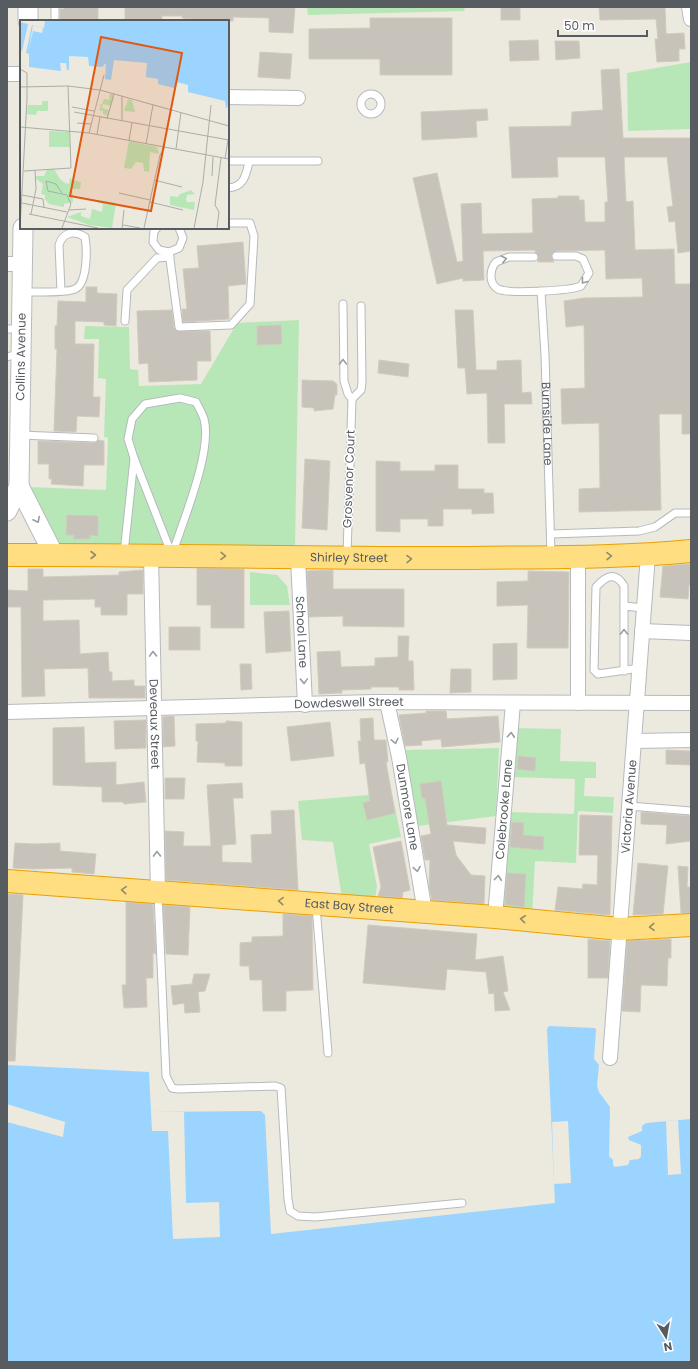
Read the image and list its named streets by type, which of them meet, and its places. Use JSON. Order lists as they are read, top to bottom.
{
  "streets": {
    "highway": ["Shirley Street", "East Bay Street"],
    "street": [
      "Collins Avenue",
      "School Lane",
      "Dowdeswell Street",
      "Deveaux Street",
      "Dunmore Lane",
      "Victoria Avenue",
      "Colebrooke Lane"
    ],
    "lane": ["Burnside Lane", "Grosvenor Court"]
  },
  "crossings": [
    ["Collins Avenue", "Shirley Street"],
    ["Burnside Lane", "Shirley Street"],
    ["Grosvenor Court", "Shirley Street"],
    ["Shirley Street", "School Lane"],
    ["Shirley Street", "Deveaux Street"],
    ["Shirley Street", "Victoria Avenue"],
    ["School Lane", "Dowdeswell Street"],
    ["Dowdeswell Street", "Deveaux Street"],
    ["Dowdeswell Street", "Dunmore Lane"],
    ["Dowdeswell Street", "Victoria Avenue"],
    ["Dowdeswell Street", "Colebrooke Lane"],
    ["Deveaux Street", "East Bay Street"],
    ["Dunmore Lane", "East Bay Street"],
    ["Victoria Avenue", "East Bay Street"],
    ["Colebrooke Lane", "East Bay Street"]
  ],
  "one_way": [
    "Shirley Street",
    "School Lane",
    "Deveaux Street",
    "Dunmore Lane",
    "Colebrooke Lane",
    "East Bay Street"
  ],
  "scale_bar": "50 m",
  "north": "bottom"
}
